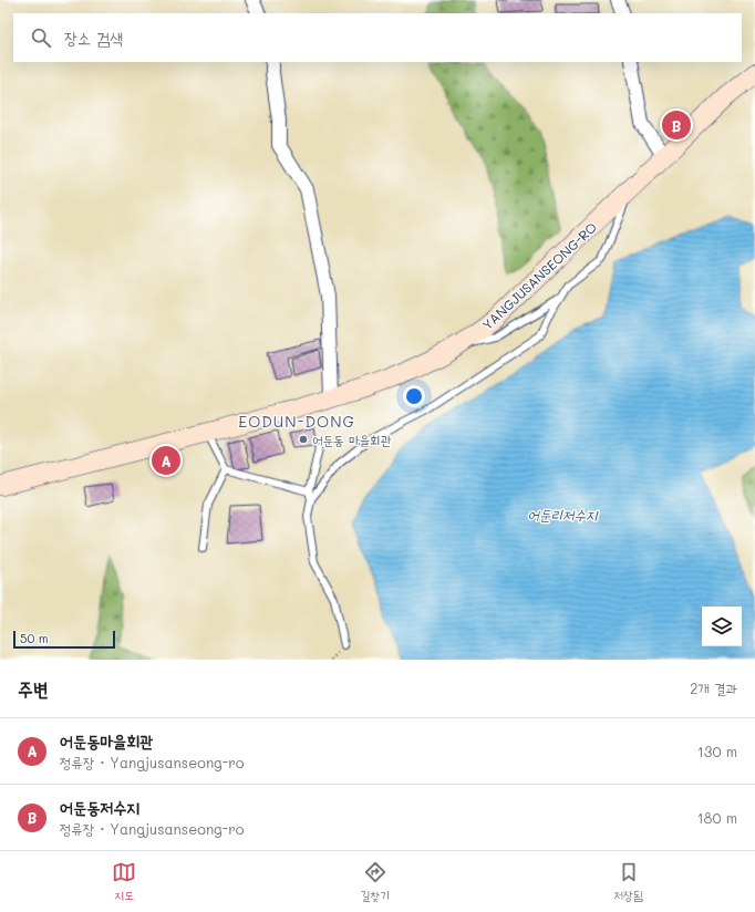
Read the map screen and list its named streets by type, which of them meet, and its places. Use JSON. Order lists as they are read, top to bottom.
{
  "streets": {
    "street": ["YANGJUSANSEONG-RO"]
  },
  "districts": ["EODUN-DONG"],
  "water": ["어둔리저수지"],
  "places": ["어둔동 마을회관"],
  "scale_bar": "50 m",
  "page": {
    "search": "장소 검색",
    "pins": ["B", "A"],
    "scale": "50 m",
    "heading": ["주변", "2개 결과"],
    "list": [
      {
        "mark": "A",
        "name": "어둔동마을회관",
        "note": "정류장 · Yangjusanseong-ro",
        "value": "130 m"
      },
      {
        "mark": "B",
        "name": "어둔동저수지",
        "note": "정류장 · Yangjusanseong-ro",
        "value": "180 m"
      }
    ],
    "nav": ["지도", "길찾기", "저장됨"]
  }
}
